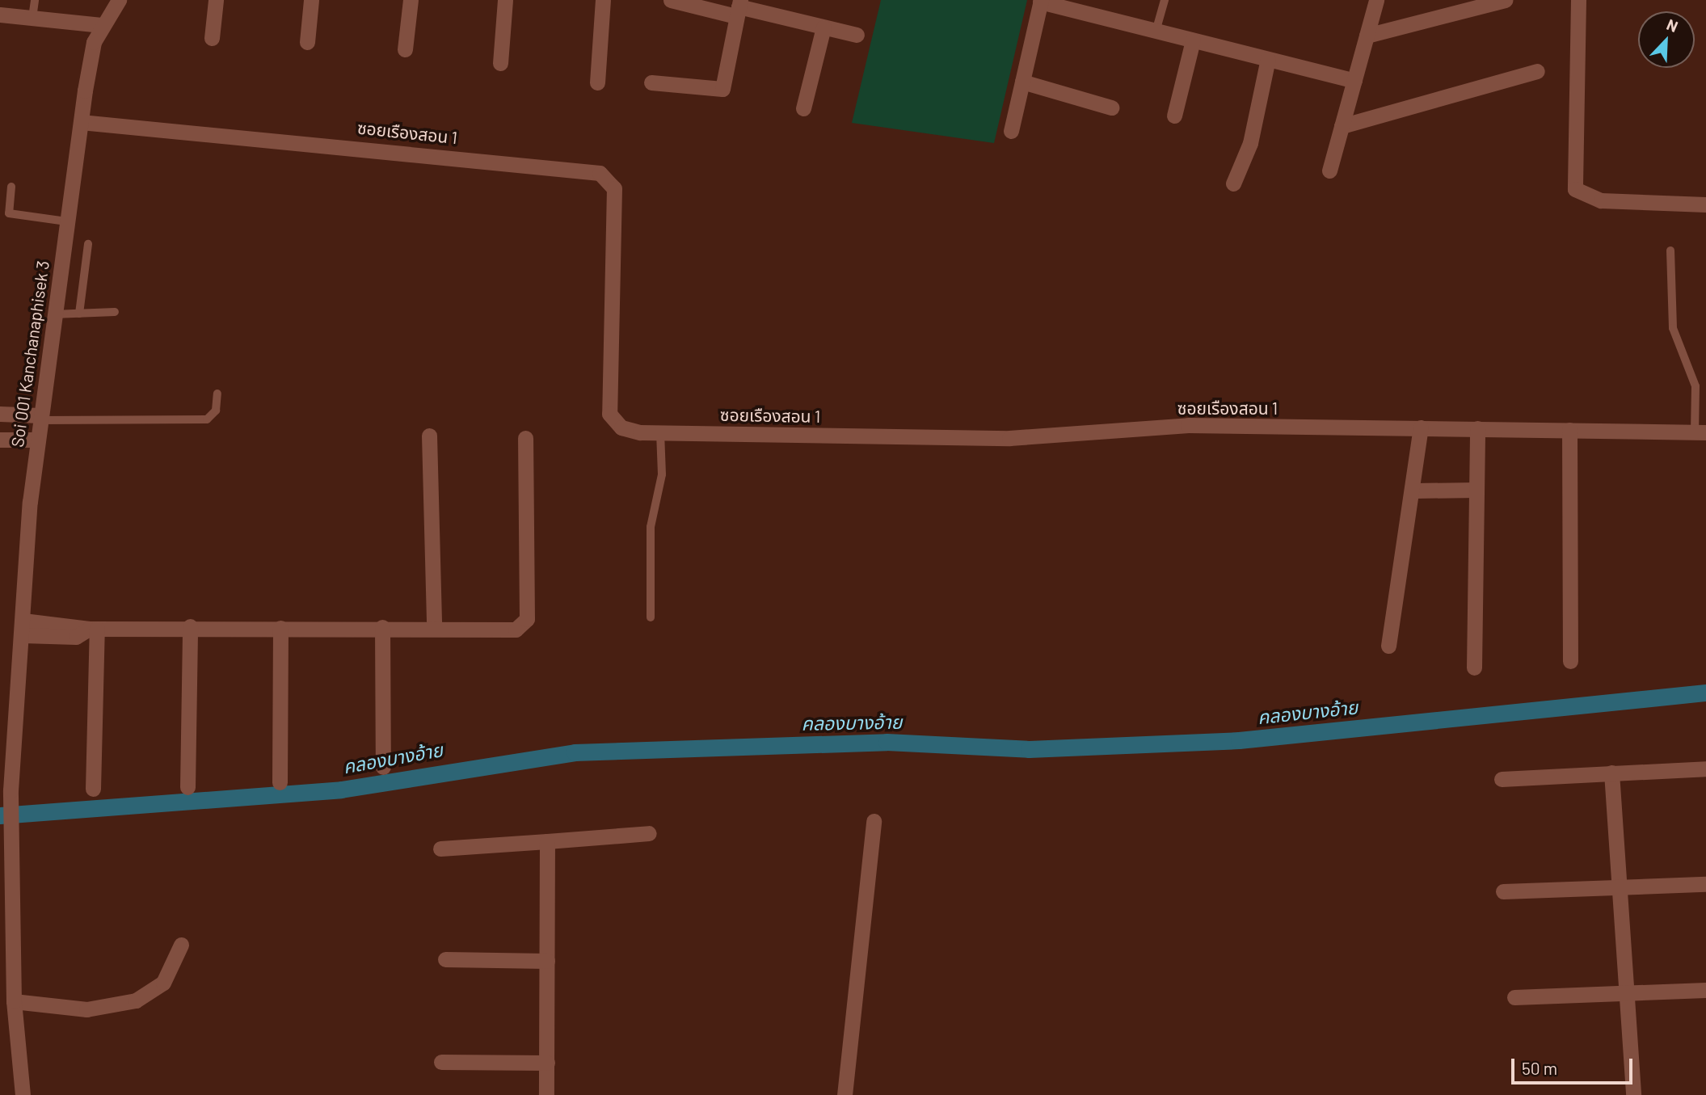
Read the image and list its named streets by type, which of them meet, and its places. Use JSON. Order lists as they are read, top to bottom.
{
  "streets": {
    "street": ["ซอยเรืองสอน 1", "Soi 001 Kanchanaphisek 3"]
  },
  "crossings": [
    ["ซอยเรืองสอน 1", "Soi 001 Kanchanaphisek 3"]
  ],
  "water": ["คลองบางอ้าย"],
  "scale_bar": "50 m",
  "north": "top right"
}
